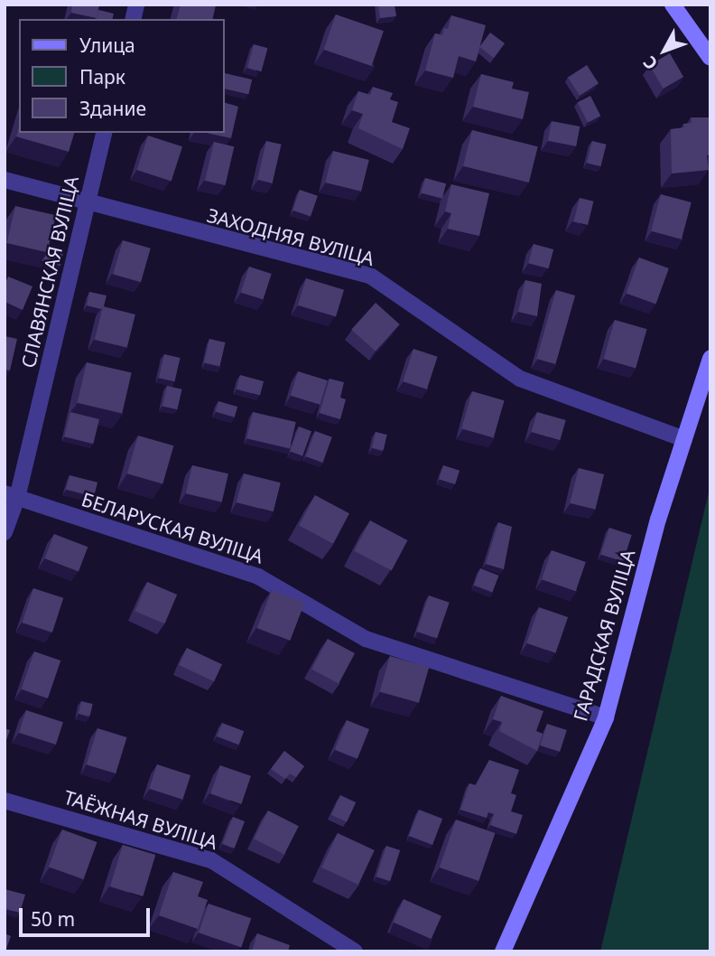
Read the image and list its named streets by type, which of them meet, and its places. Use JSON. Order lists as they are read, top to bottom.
{
  "streets": {
    "street": [
      "ЗАХОДНЯЯ ВУЛІЦА",
      "СЛАВЯНСКАЯ ВУЛІЦА",
      "БЕЛАРУСКАЯ ВУЛІЦА",
      "ГАРАДСКАЯ ВУЛІЦА",
      "ТАЁЖНАЯ ВУЛІЦА"
    ]
  },
  "crossings": [
    ["ЗАХОДНЯЯ ВУЛІЦА", "СЛАВЯНСКАЯ ВУЛІЦА"],
    ["ЗАХОДНЯЯ ВУЛІЦА", "ГАРАДСКАЯ ВУЛІЦА"],
    ["СЛАВЯНСКАЯ ВУЛІЦА", "БЕЛАРУСКАЯ ВУЛІЦА"],
    ["БЕЛАРУСКАЯ ВУЛІЦА", "ГАРАДСКАЯ ВУЛІЦА"]
  ],
  "legend": ["Улица", "Парк", "Здание"],
  "scale_bar": "50 m",
  "north": "bottom left"
}
